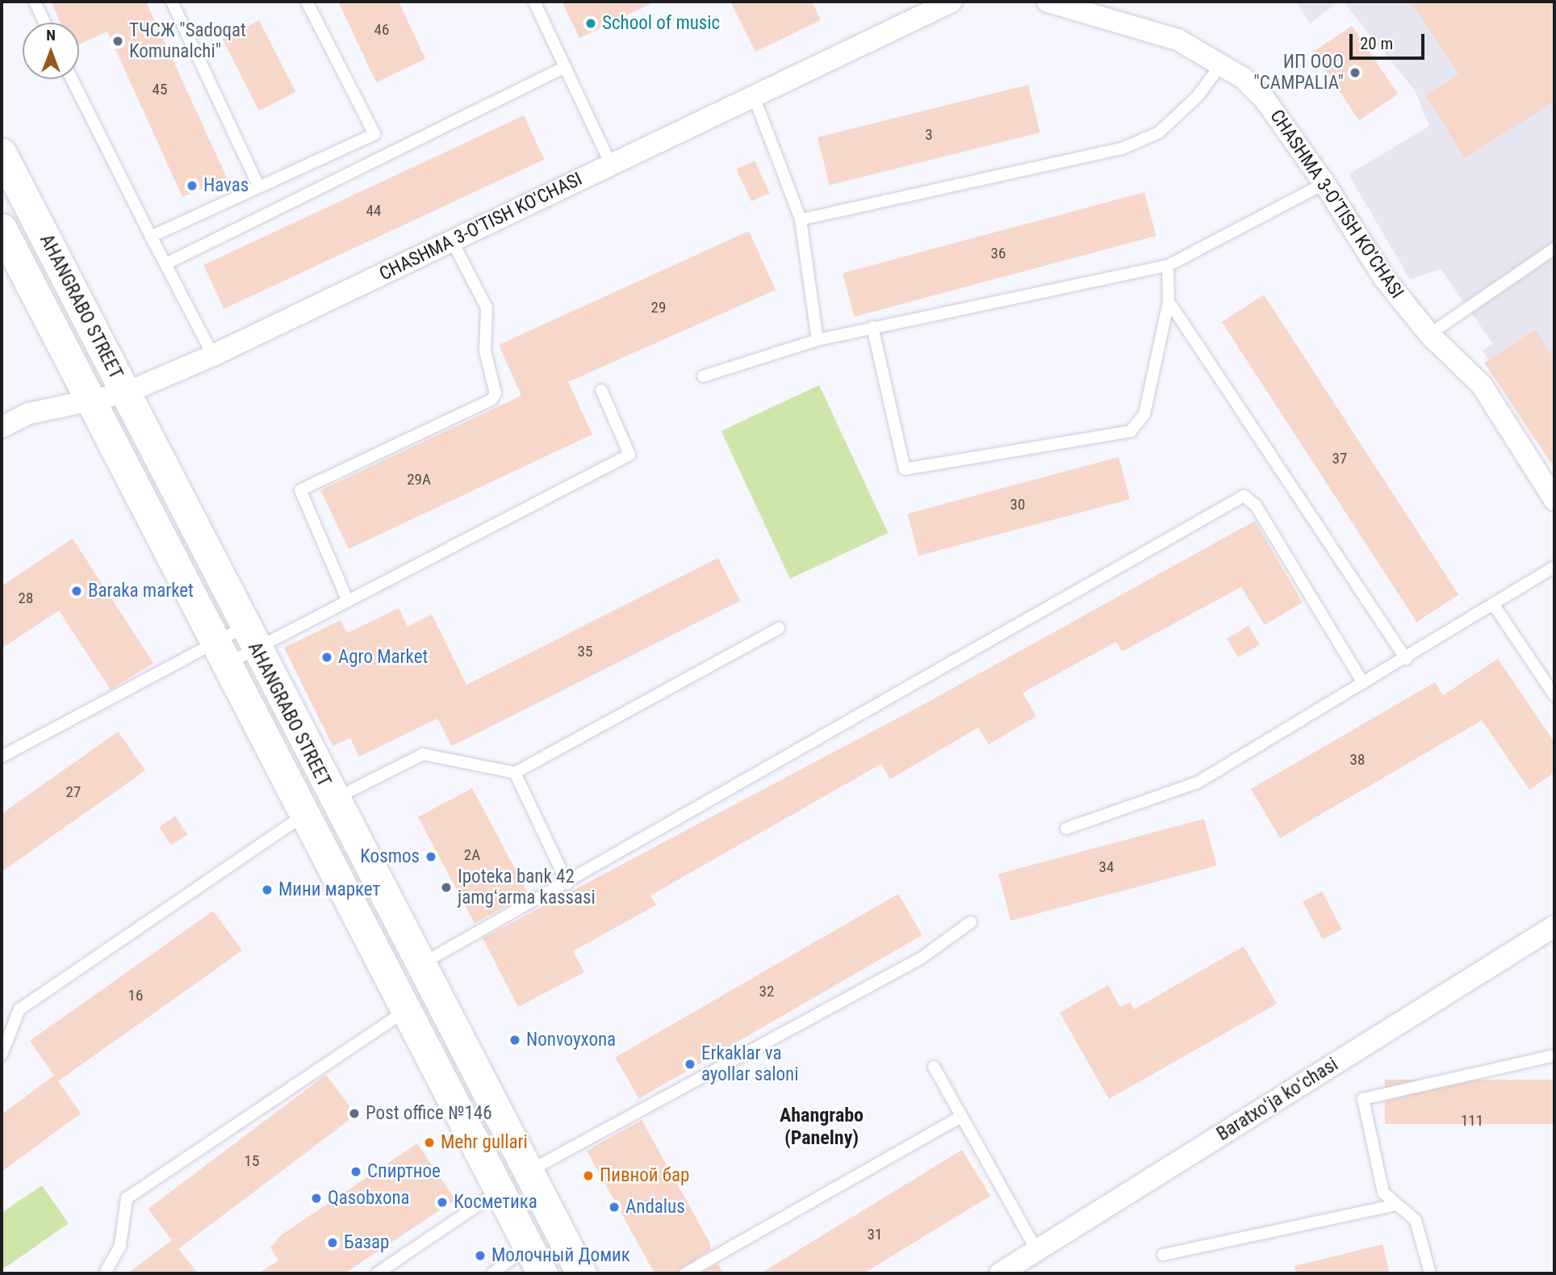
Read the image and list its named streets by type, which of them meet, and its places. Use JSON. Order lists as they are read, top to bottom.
{
  "streets": {
    "main road": ["AHANGRABO STREET"],
    "street": ["CHASHMA 3-O'TISH KO'CHASI", "Baratxoʻja koʻchasi"]
  },
  "crossings": [
    ["CHASHMA 3-O'TISH KO'CHASI", "AHANGRABO STREET"]
  ],
  "districts": ["Ahangrabo (Panelny)"],
  "places": [
    "School of music",
    "ТЧСЖ \"Sadoqat Komunalchi\"",
    "ИП ООО \"CAMPALIA\"",
    "Havas",
    "Baraka market",
    "Agro Market",
    "Kosmos",
    "Ipoteka bank 42 jamgʻarma kassasi",
    "Мини маркет",
    "Nonvoyxona",
    "Erkaklar va ayollar saloni",
    "Post office №146",
    "Mehr gullari",
    "Спиртное",
    "Пивной бар",
    "Qasobxona",
    "Косметика",
    "Andalus",
    "Базар",
    "Молочный Домик"
  ],
  "house_numbers": [
    "46",
    "45",
    "3",
    "44",
    "36",
    "29",
    "37",
    "29А",
    "30",
    "28",
    "35",
    "38",
    "27",
    "2А",
    "34",
    "32",
    "16",
    "111",
    "15",
    "31"
  ],
  "scale_bar": "20 m",
  "north": "top"
}
